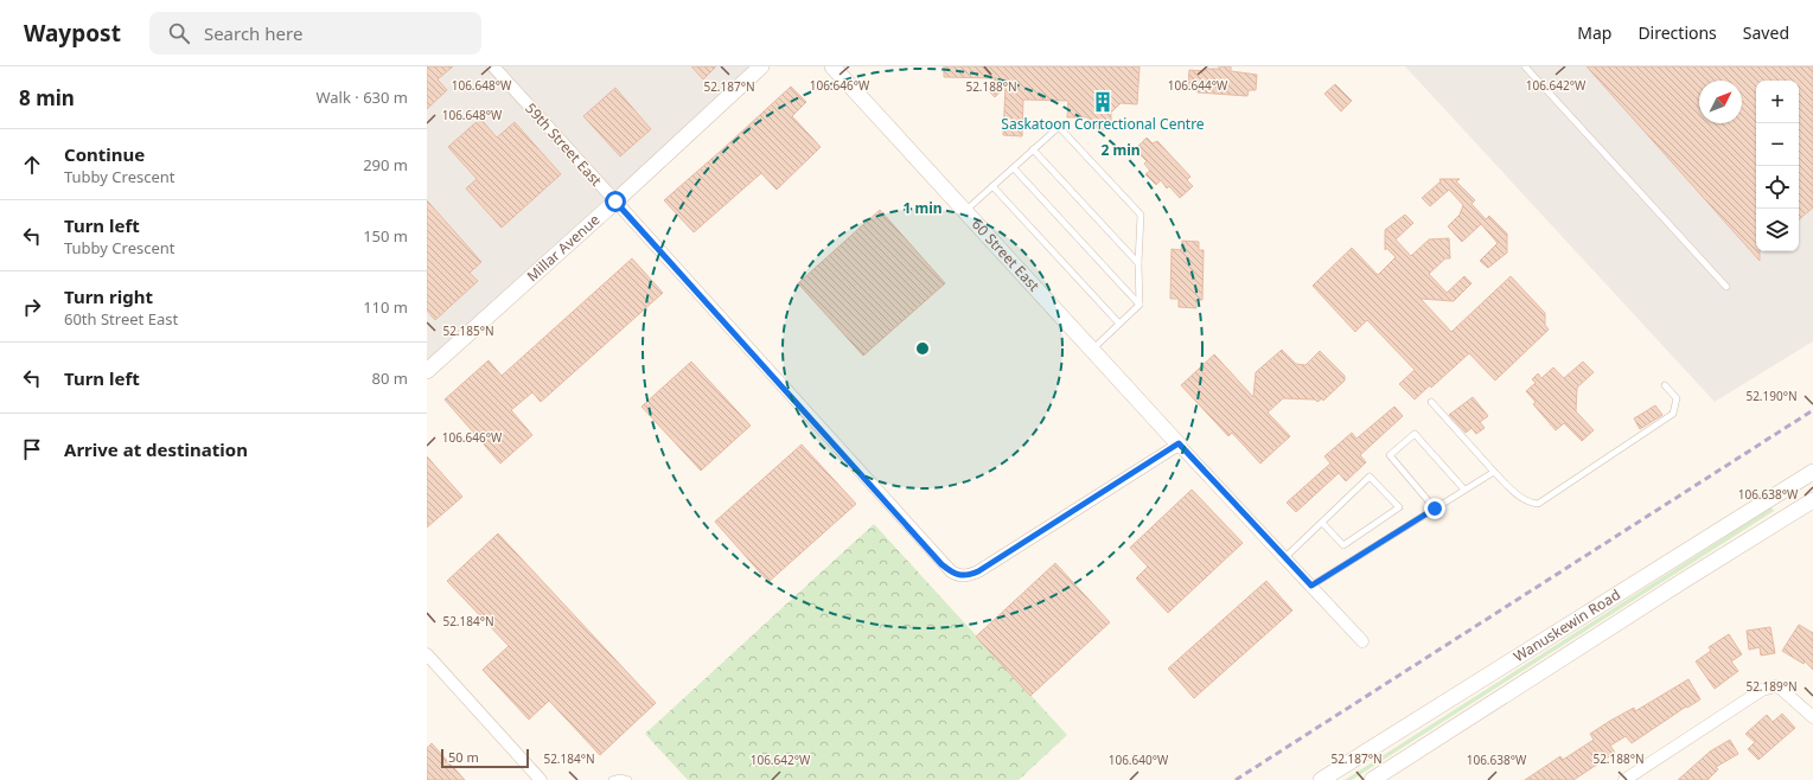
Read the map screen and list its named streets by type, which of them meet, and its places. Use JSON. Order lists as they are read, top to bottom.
{
  "streets": {
    "main road": ["Millar Avenue", "60 Street East", "Wanuskewin Road"],
    "street": ["59th Street East"]
  },
  "crossings": [
    ["59th Street East", "Millar Avenue"],
    ["59th Street East", "60 Street East"]
  ],
  "places": {
    "building": ["Saskatoon Correctional Centre"]
  },
  "scale_bar": "50 m",
  "north": "top right",
  "page": {
    "header": "Waypost",
    "search": "Search here",
    "nav": ["Map", "Directions", "Saved"],
    "heading": ["8 min", "Walk · 630 m"],
    "map_buttons": ["+", "−"],
    "list": [
      ["Continue", "Tubby Crescent", "290 m"],
      ["Turn left", "Tubby Crescent", "150 m"],
      ["Turn right", "60th Street East", "110 m"],
      ["Turn left", "80 m"],
      "Arrive at destination"
    ],
    "scale": "50 m"
  },
  "coordinates": [
    "106.644°W",
    "106.648°W",
    "106.646°W",
    "106.642°W",
    "52.187°N",
    "52.188°N",
    "52.185°N",
    "52.190°N",
    "106.638°W",
    "52.184°N",
    "52.189°N",
    "106.640°W"
  ],
  "rings": ["2 min", "1 min"]
}
